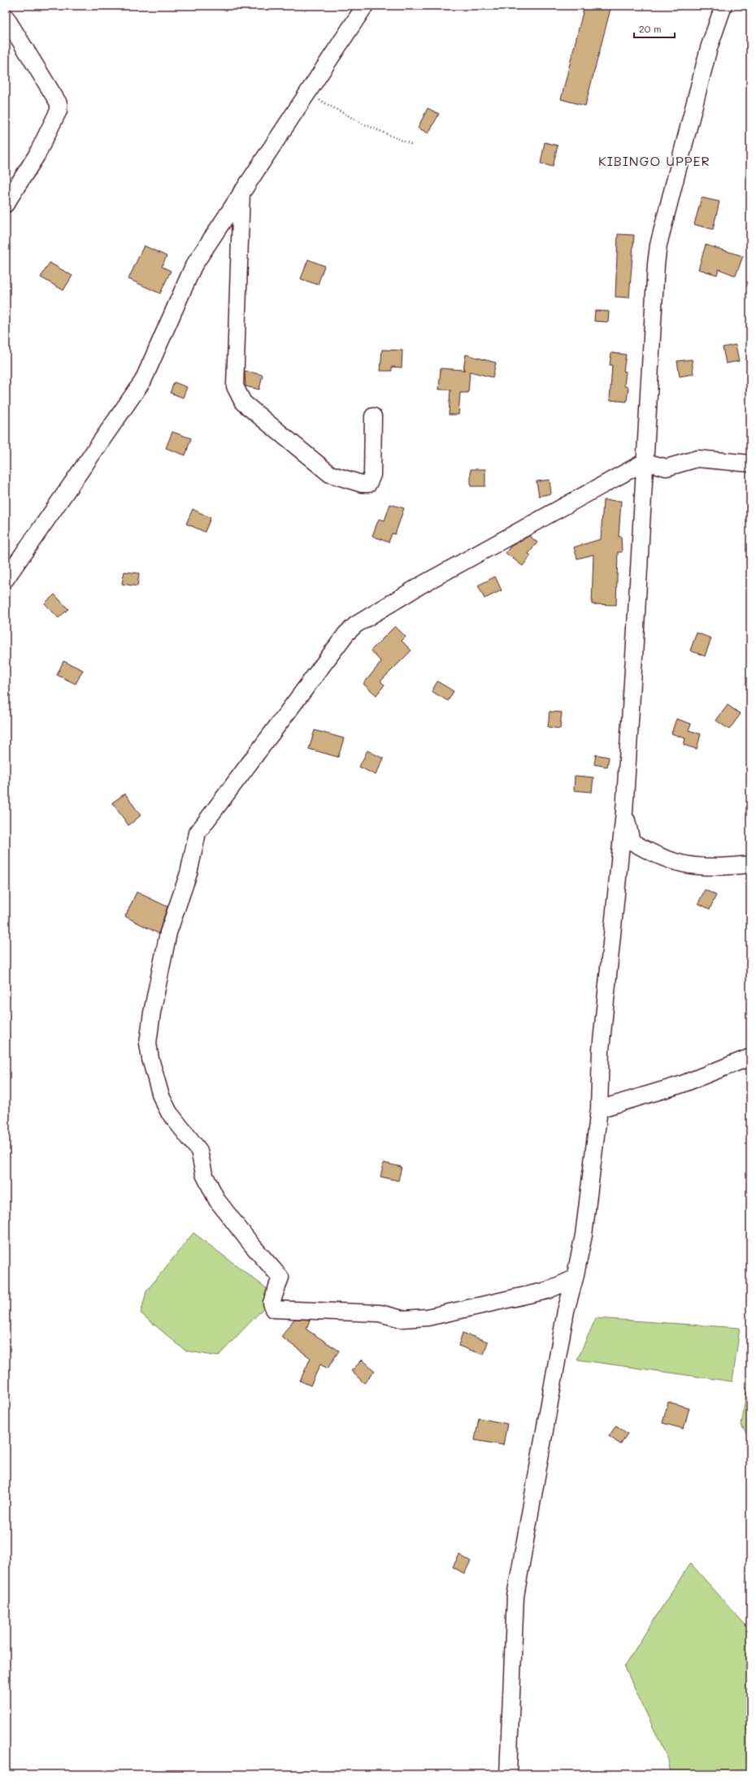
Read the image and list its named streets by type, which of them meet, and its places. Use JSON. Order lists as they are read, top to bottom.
{
  "districts": ["KIBINGO UPPER"],
  "scale_bar": "20 m"
}
